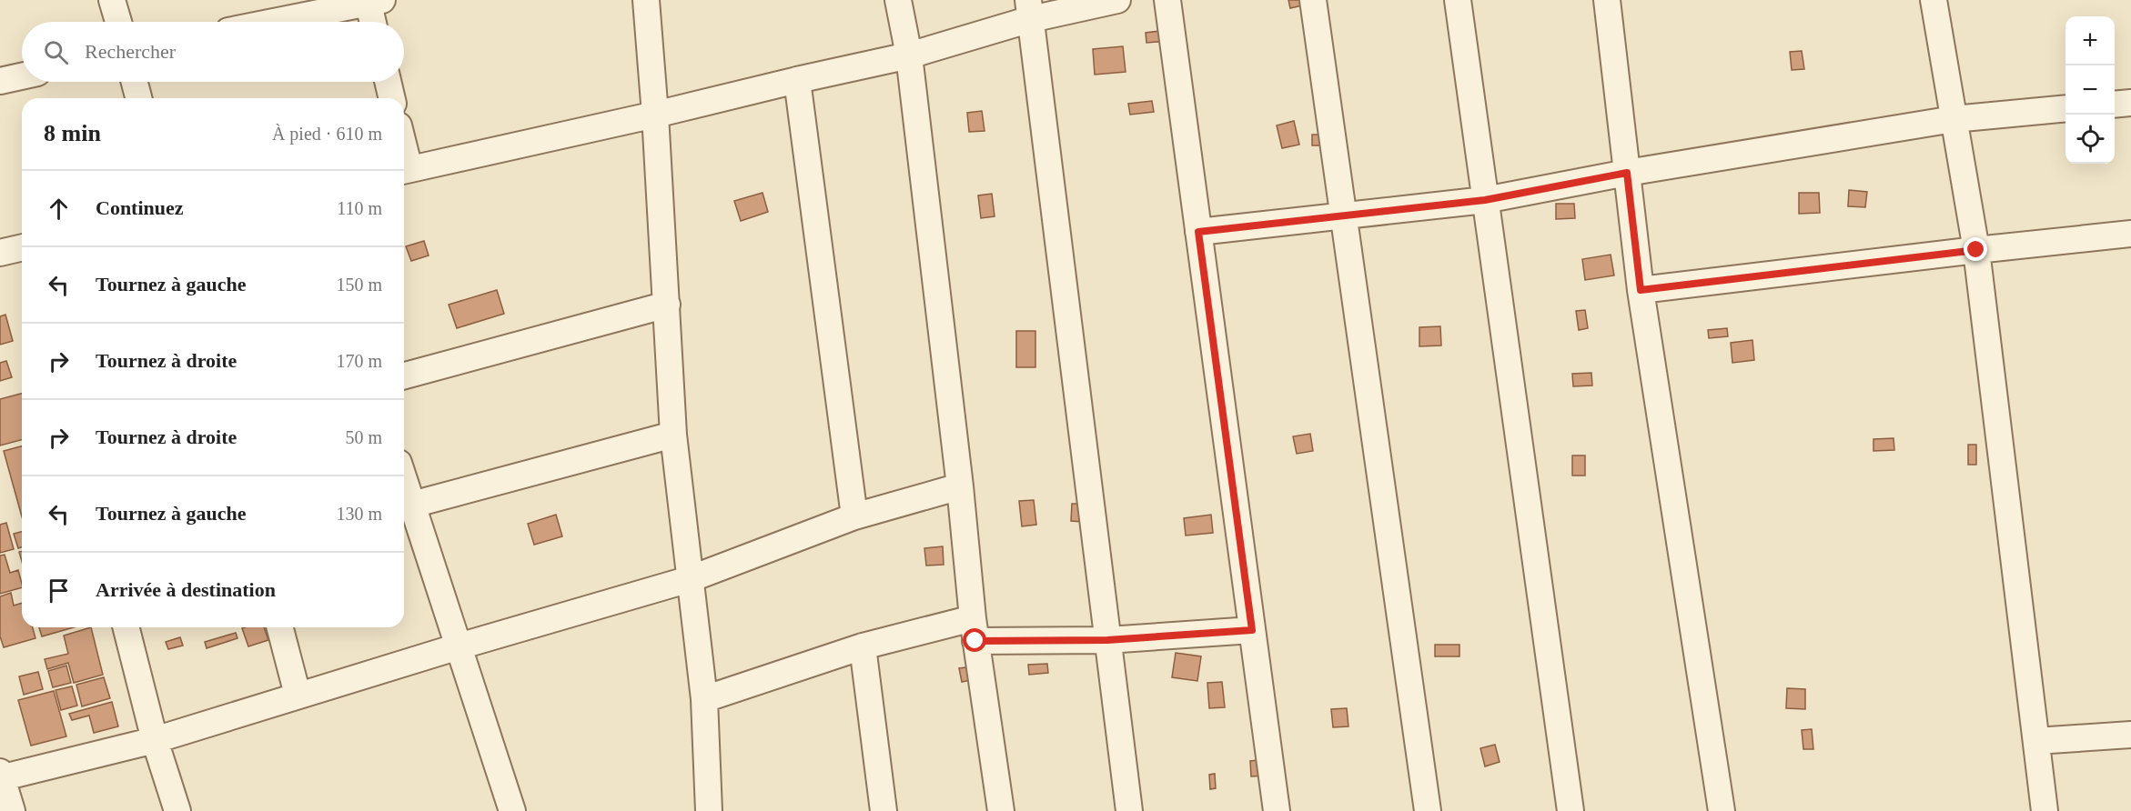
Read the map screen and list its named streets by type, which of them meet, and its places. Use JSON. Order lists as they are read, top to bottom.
{
  "page": {
    "map_buttons": ["+", "−"],
    "search": "Rechercher",
    "heading": ["8 min", "À pied · 610 m"],
    "list": [
      ["Continuez", "110 m"],
      ["Tournez à gauche", "150 m"],
      ["Tournez à droite", "170 m"],
      ["Tournez à droite", "50 m"],
      ["Tournez à gauche", "130 m"],
      "Arrivée à destination"
    ]
  }
}
